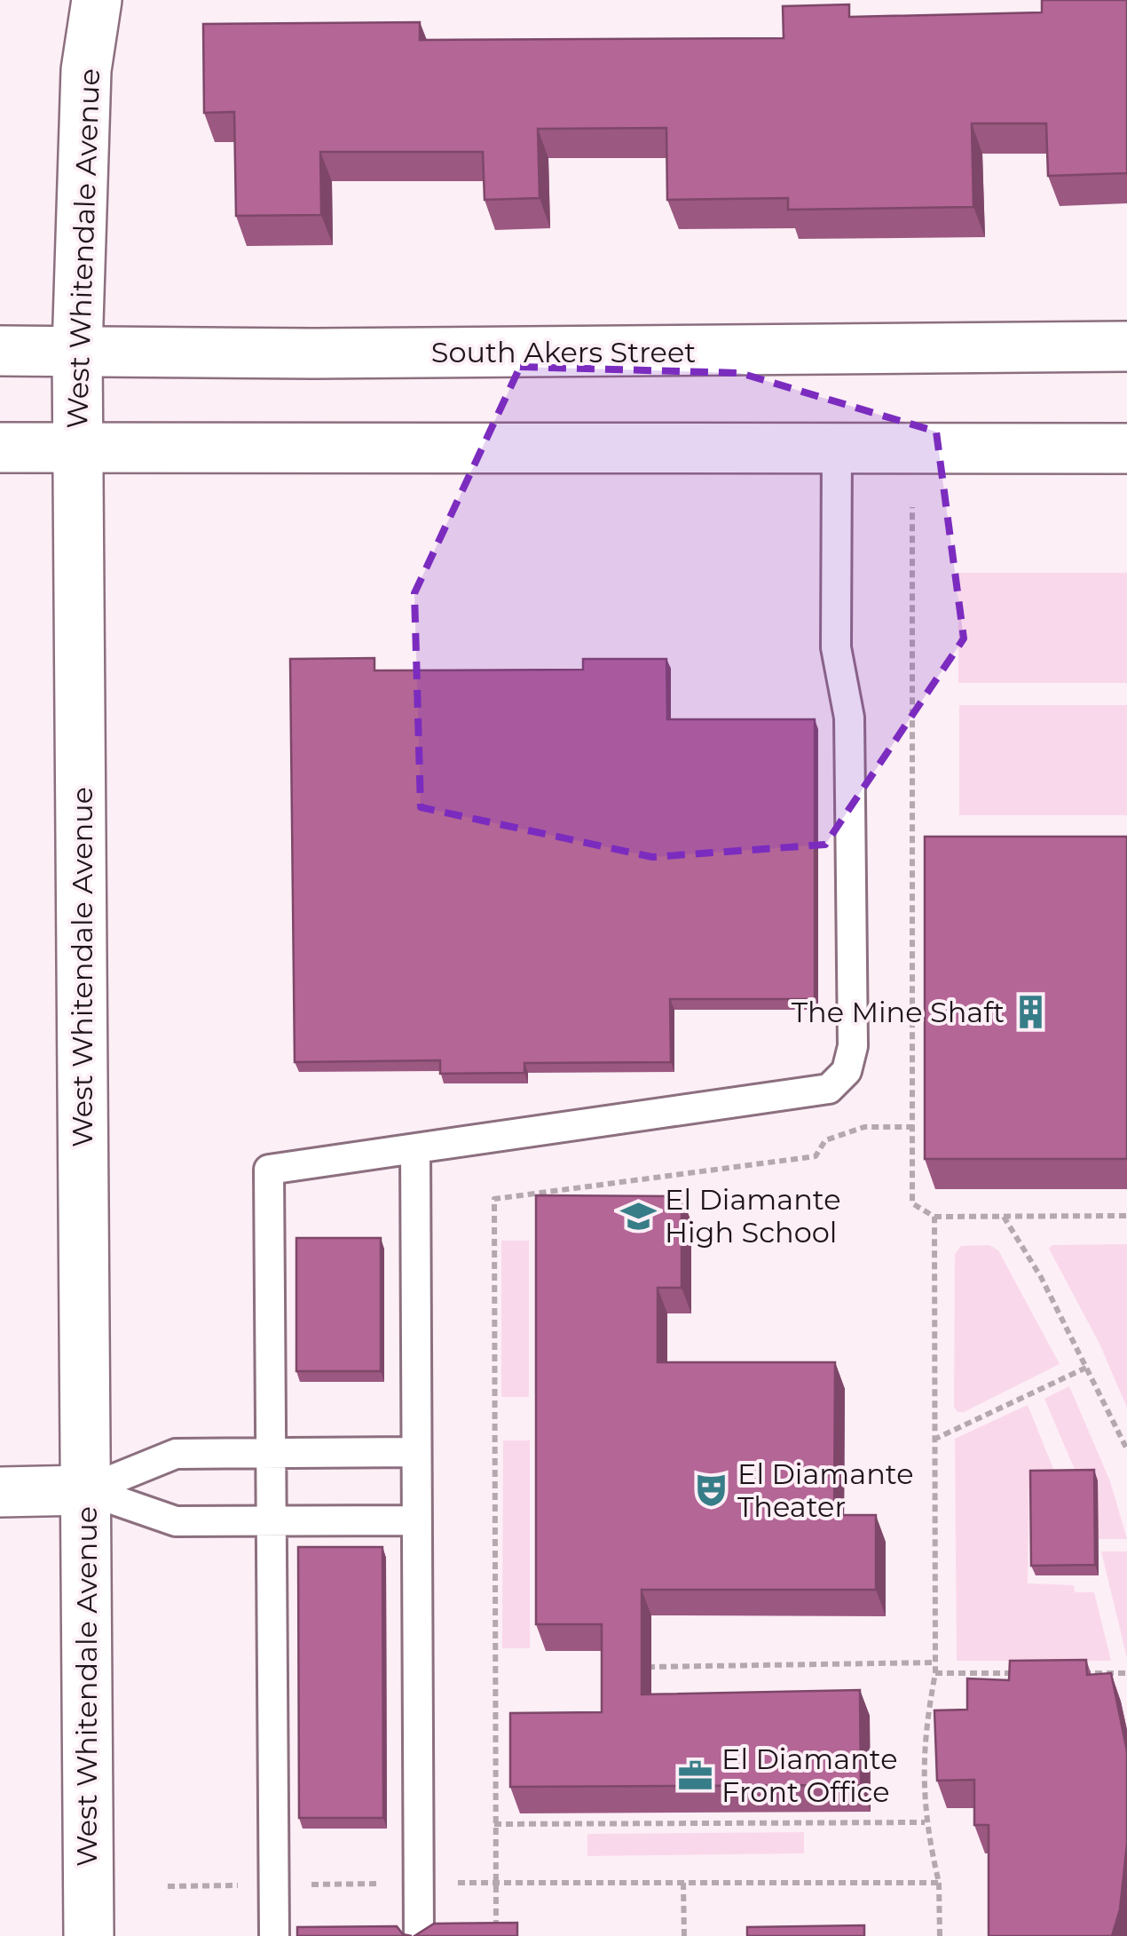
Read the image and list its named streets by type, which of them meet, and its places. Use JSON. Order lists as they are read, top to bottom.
{
  "streets": {
    "main road": ["West Whitendale Avenue", "South Akers Street"]
  },
  "crossings": [
    ["West Whitendale Avenue", "South Akers Street"]
  ],
  "places": {
    "building": ["The Mine Shaft"],
    "school or university": ["El Diamante High School"],
    "theatre": ["El Diamante Theater"],
    "office": ["El Diamante Front Office"]
  }
}
